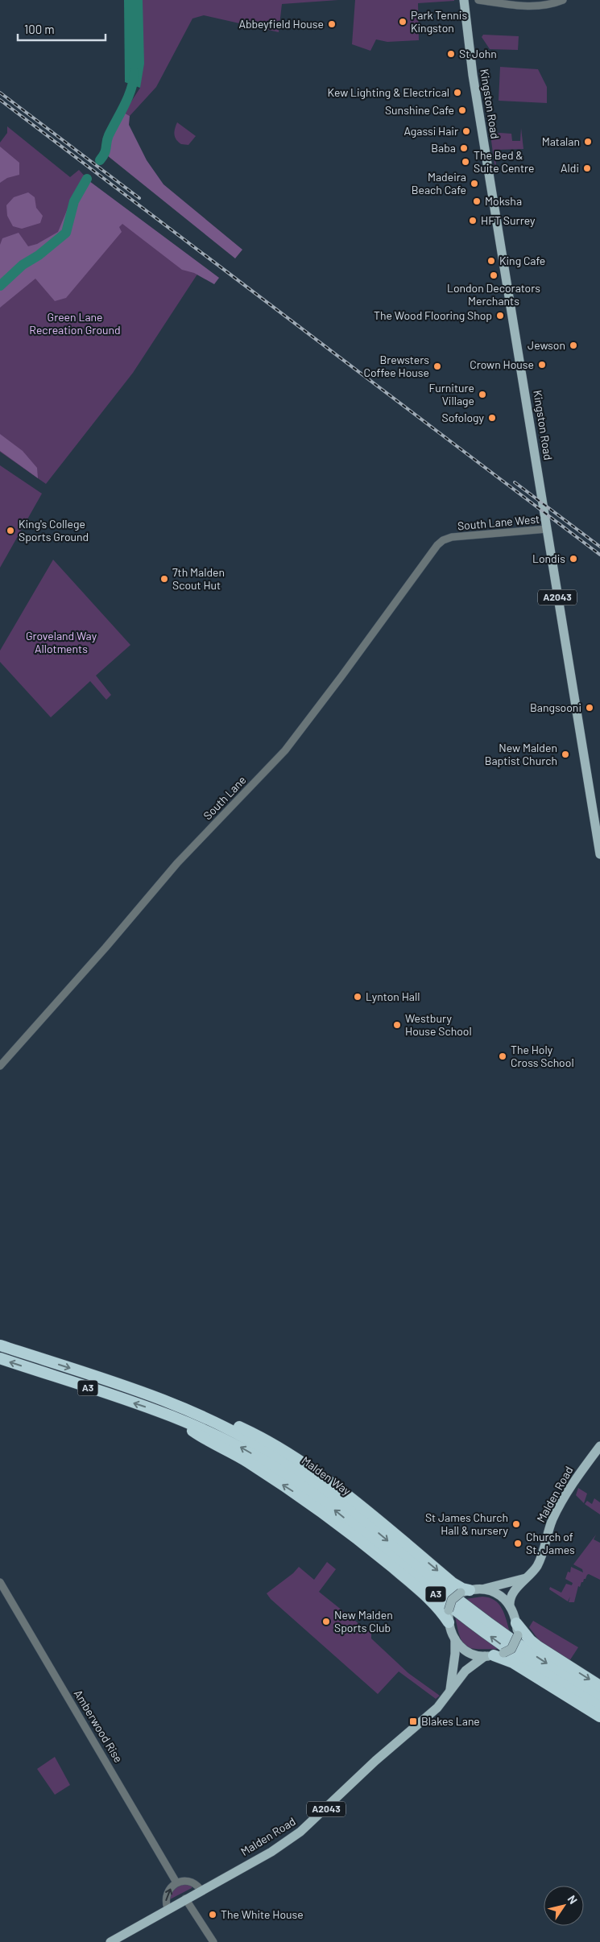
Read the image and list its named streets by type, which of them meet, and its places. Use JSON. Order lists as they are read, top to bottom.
{
  "streets": {
    "highway": ["A3", "Malden Way"],
    "main road": ["Kingston Road", "A2043", "Malden Road"],
    "street": ["South Lane West", "South Lane", "Amberwood Rise"]
  },
  "crossings": [
    ["Kingston Road", "South Lane West"],
    ["South Lane West", "South Lane"]
  ],
  "parks": ["Green Lane Recreation Ground", "Groveland Way Allotments"],
  "places": {
    "other": [
      "Park Tennis Kingston",
      "Abbeyfield House",
      "St John",
      "Kew Lighting & Electrical",
      "Sunshine Cafe",
      "Agassi Hair",
      "Matalan",
      "Baba",
      "The Bed & Suite Centre",
      "Aldi",
      "Madeira Beach Cafe",
      "Moksha",
      "HFT Surrey",
      "King Cafe",
      "London Decorators Merchants",
      "The Wood Flooring Shop",
      "Jewson",
      "Crown House",
      "Brewsters Coffee House",
      "Furniture Village",
      "Sofology",
      "King's College Sports Ground",
      "Londis",
      "7th Malden Scout Hut",
      "Bangsooni",
      "New Malden Baptist Church",
      "Lynton Hall",
      "Westbury House School",
      "The Holy Cross School",
      "St James Church Hall & nursery",
      "Church of St. James",
      "New Malden Sports Club",
      "The White House"
    ],
    "transit": ["Blakes Lane"]
  },
  "scale_bar": "100 m",
  "north": "top right"
}
